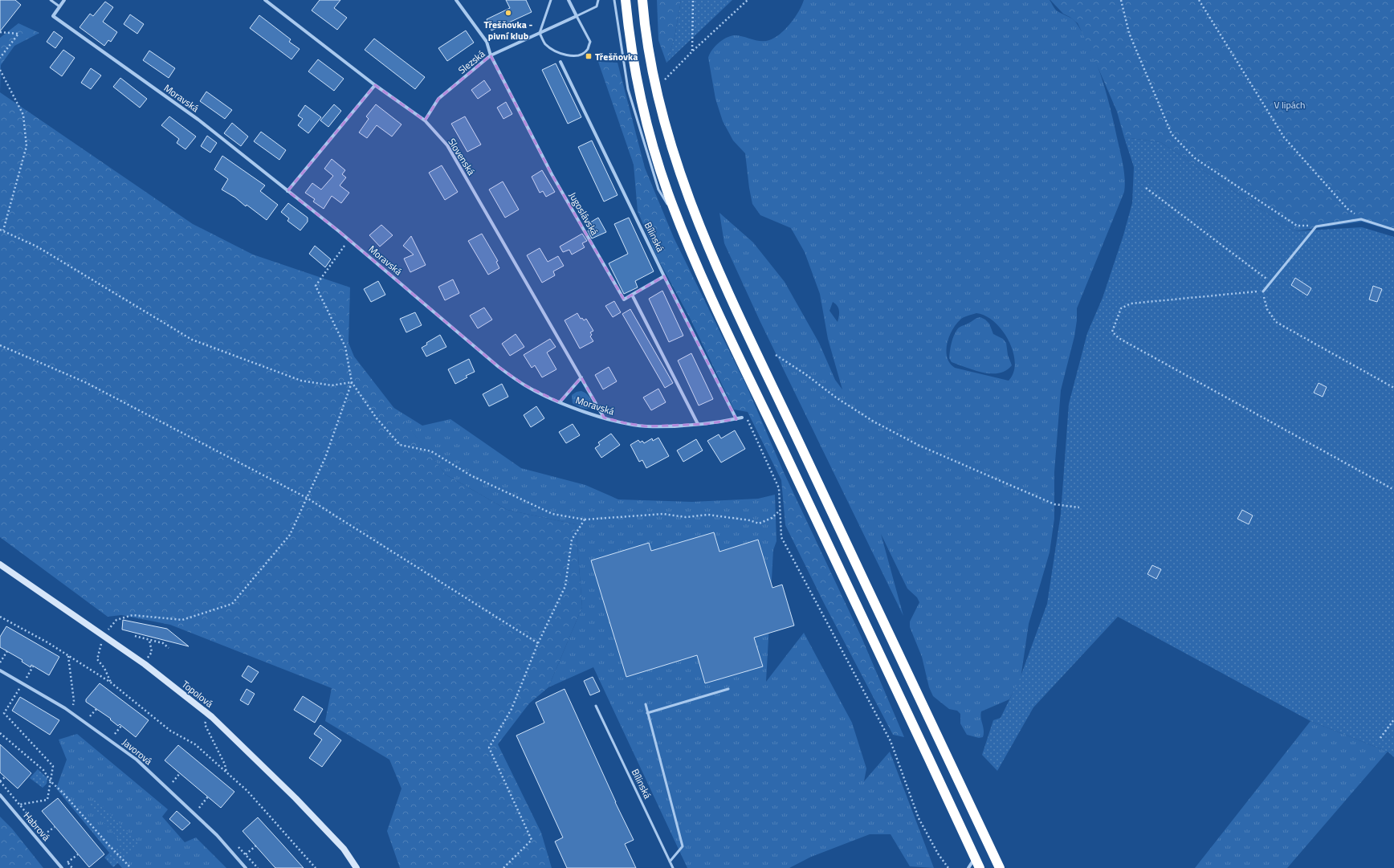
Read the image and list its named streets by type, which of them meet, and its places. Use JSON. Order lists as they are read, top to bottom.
{
  "streets": {
    "street": [
      "Slezská",
      "Moravská",
      "Slovenská",
      "Jugoslávská",
      "Bílinská",
      "Topolová",
      "Javorová",
      "Habrová"
    ]
  },
  "crossings": [
    ["Slezská", "Slovenská"],
    ["Slezská", "Jugoslávská"],
    ["Moravská", "Slovenská"],
    ["Moravská", "Bílinská"]
  ],
  "parks": ["V lipách"],
  "places": {
    "other": ["Třešňovka - pivní klub"],
    "transit": ["Třešňovka"]
  }
}
